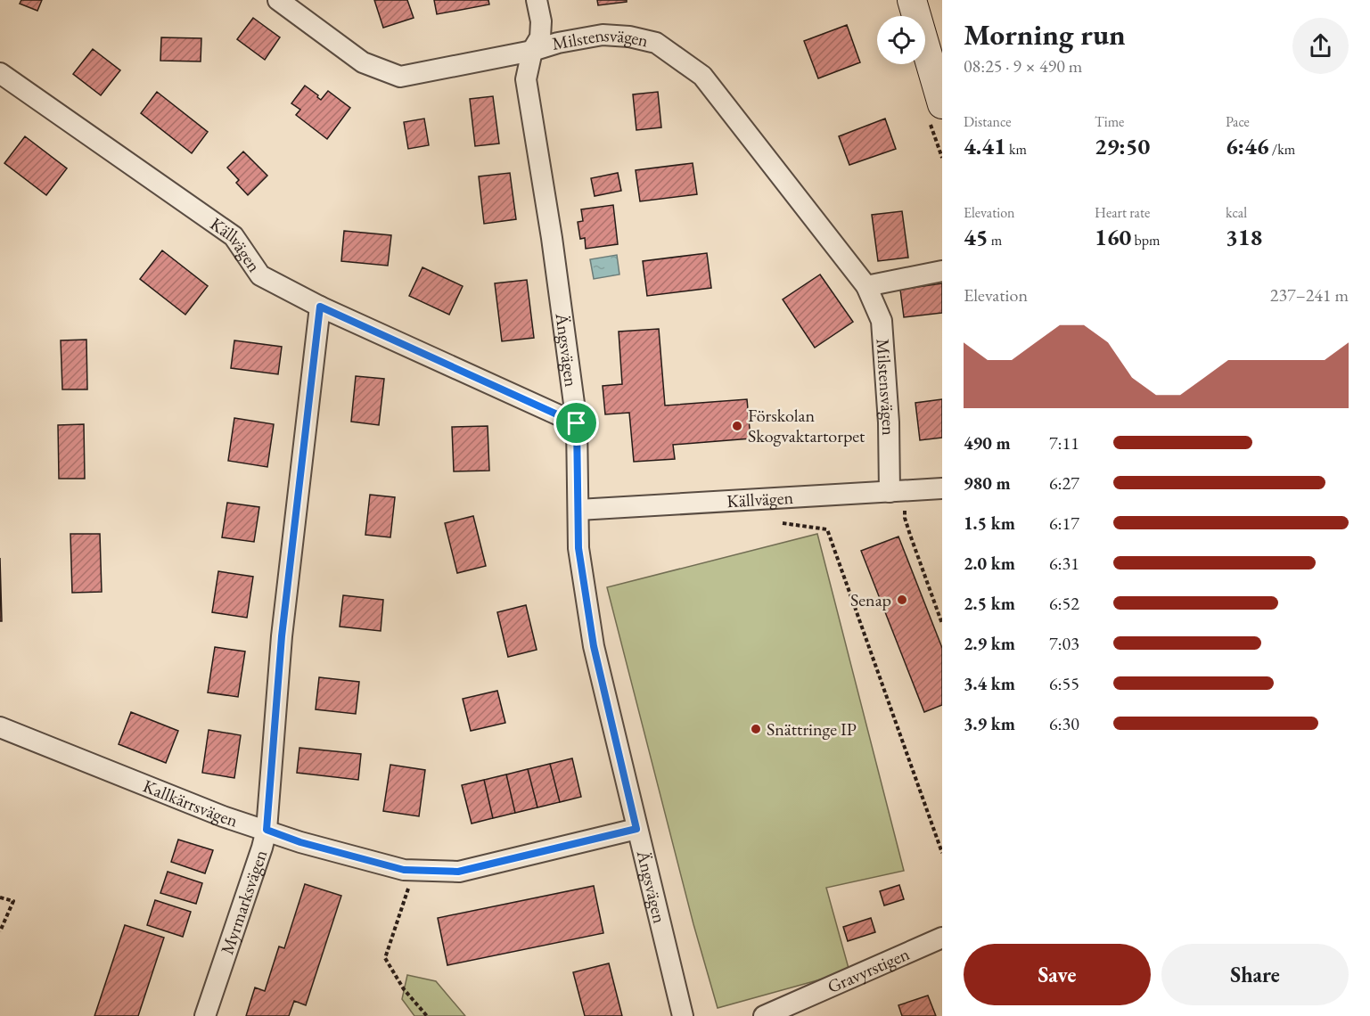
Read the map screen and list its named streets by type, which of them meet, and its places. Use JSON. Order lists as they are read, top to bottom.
{
  "streets": {
    "street": [
      "Milstensvägen",
      "Källvägen",
      "Ängsvägen",
      "Kallkärrsvägen",
      "Myrmarksvägen",
      "Gravyrstigen"
    ]
  },
  "crossings": [
    ["Milstensvägen", "Källvägen"],
    ["Milstensvägen", "Ängsvägen"],
    ["Källvägen", "Ängsvägen"],
    ["Källvägen", "Myrmarksvägen"],
    ["Ängsvägen", "Kallkärrsvägen"],
    ["Kallkärrsvägen", "Myrmarksvägen"]
  ],
  "places": ["Förskolan Skogvaktartorpet", "Senap", "Snättringe IP"],
  "page": {
    "heading": ["Morning run", "08:25 · 9 × 490 m"],
    "stats": [
      ["Distance", "4.41 km"],
      ["Time", "29:50"],
      ["Pace", "6:46 /km"],
      ["Elevation", "45 m"],
      ["Heart rate", "160 bpm"],
      ["kcal", "318"]
    ],
    "chart": ["Elevation", "237–241 m"],
    "list": [
      {
        "name": "490 m",
        "note": "7:11"
      },
      {
        "name": "980 m",
        "note": "6:27"
      },
      {
        "name": "1.5 km",
        "note": "6:17"
      },
      {
        "name": "2.0 km",
        "note": "6:31"
      },
      {
        "name": "2.5 km",
        "note": "6:52"
      },
      {
        "name": "2.9 km",
        "note": "7:03"
      },
      {
        "name": "3.4 km",
        "note": "6:55"
      },
      {
        "name": "3.9 km",
        "note": "6:30"
      }
    ],
    "buttons": ["Save", "Share"]
  }
}
